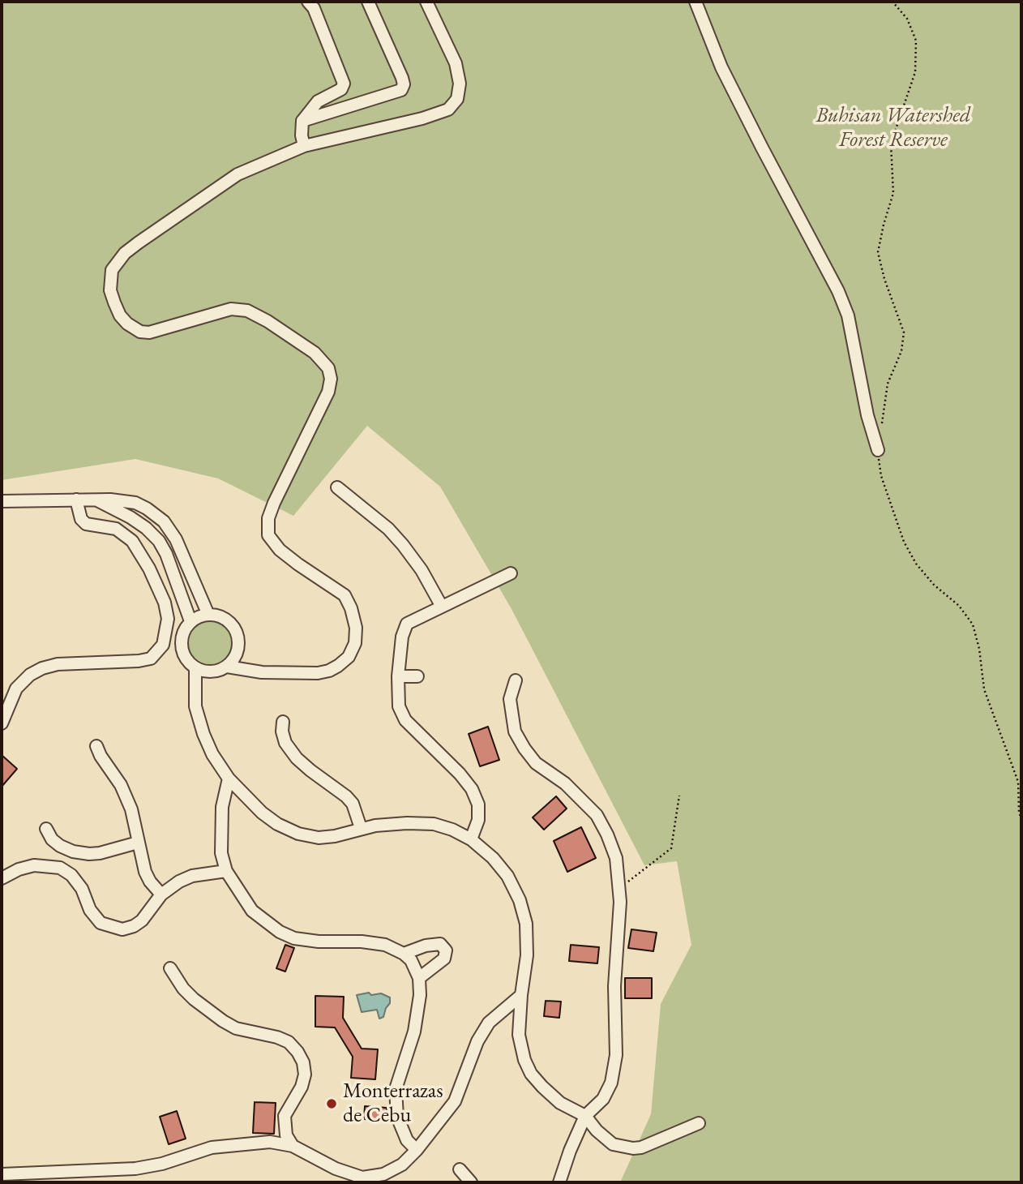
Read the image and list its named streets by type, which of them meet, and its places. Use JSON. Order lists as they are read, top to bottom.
{
  "parks": ["Buhisan Watershed Forest Reserve"],
  "places": ["Monterrazas de Cebu"]
}
